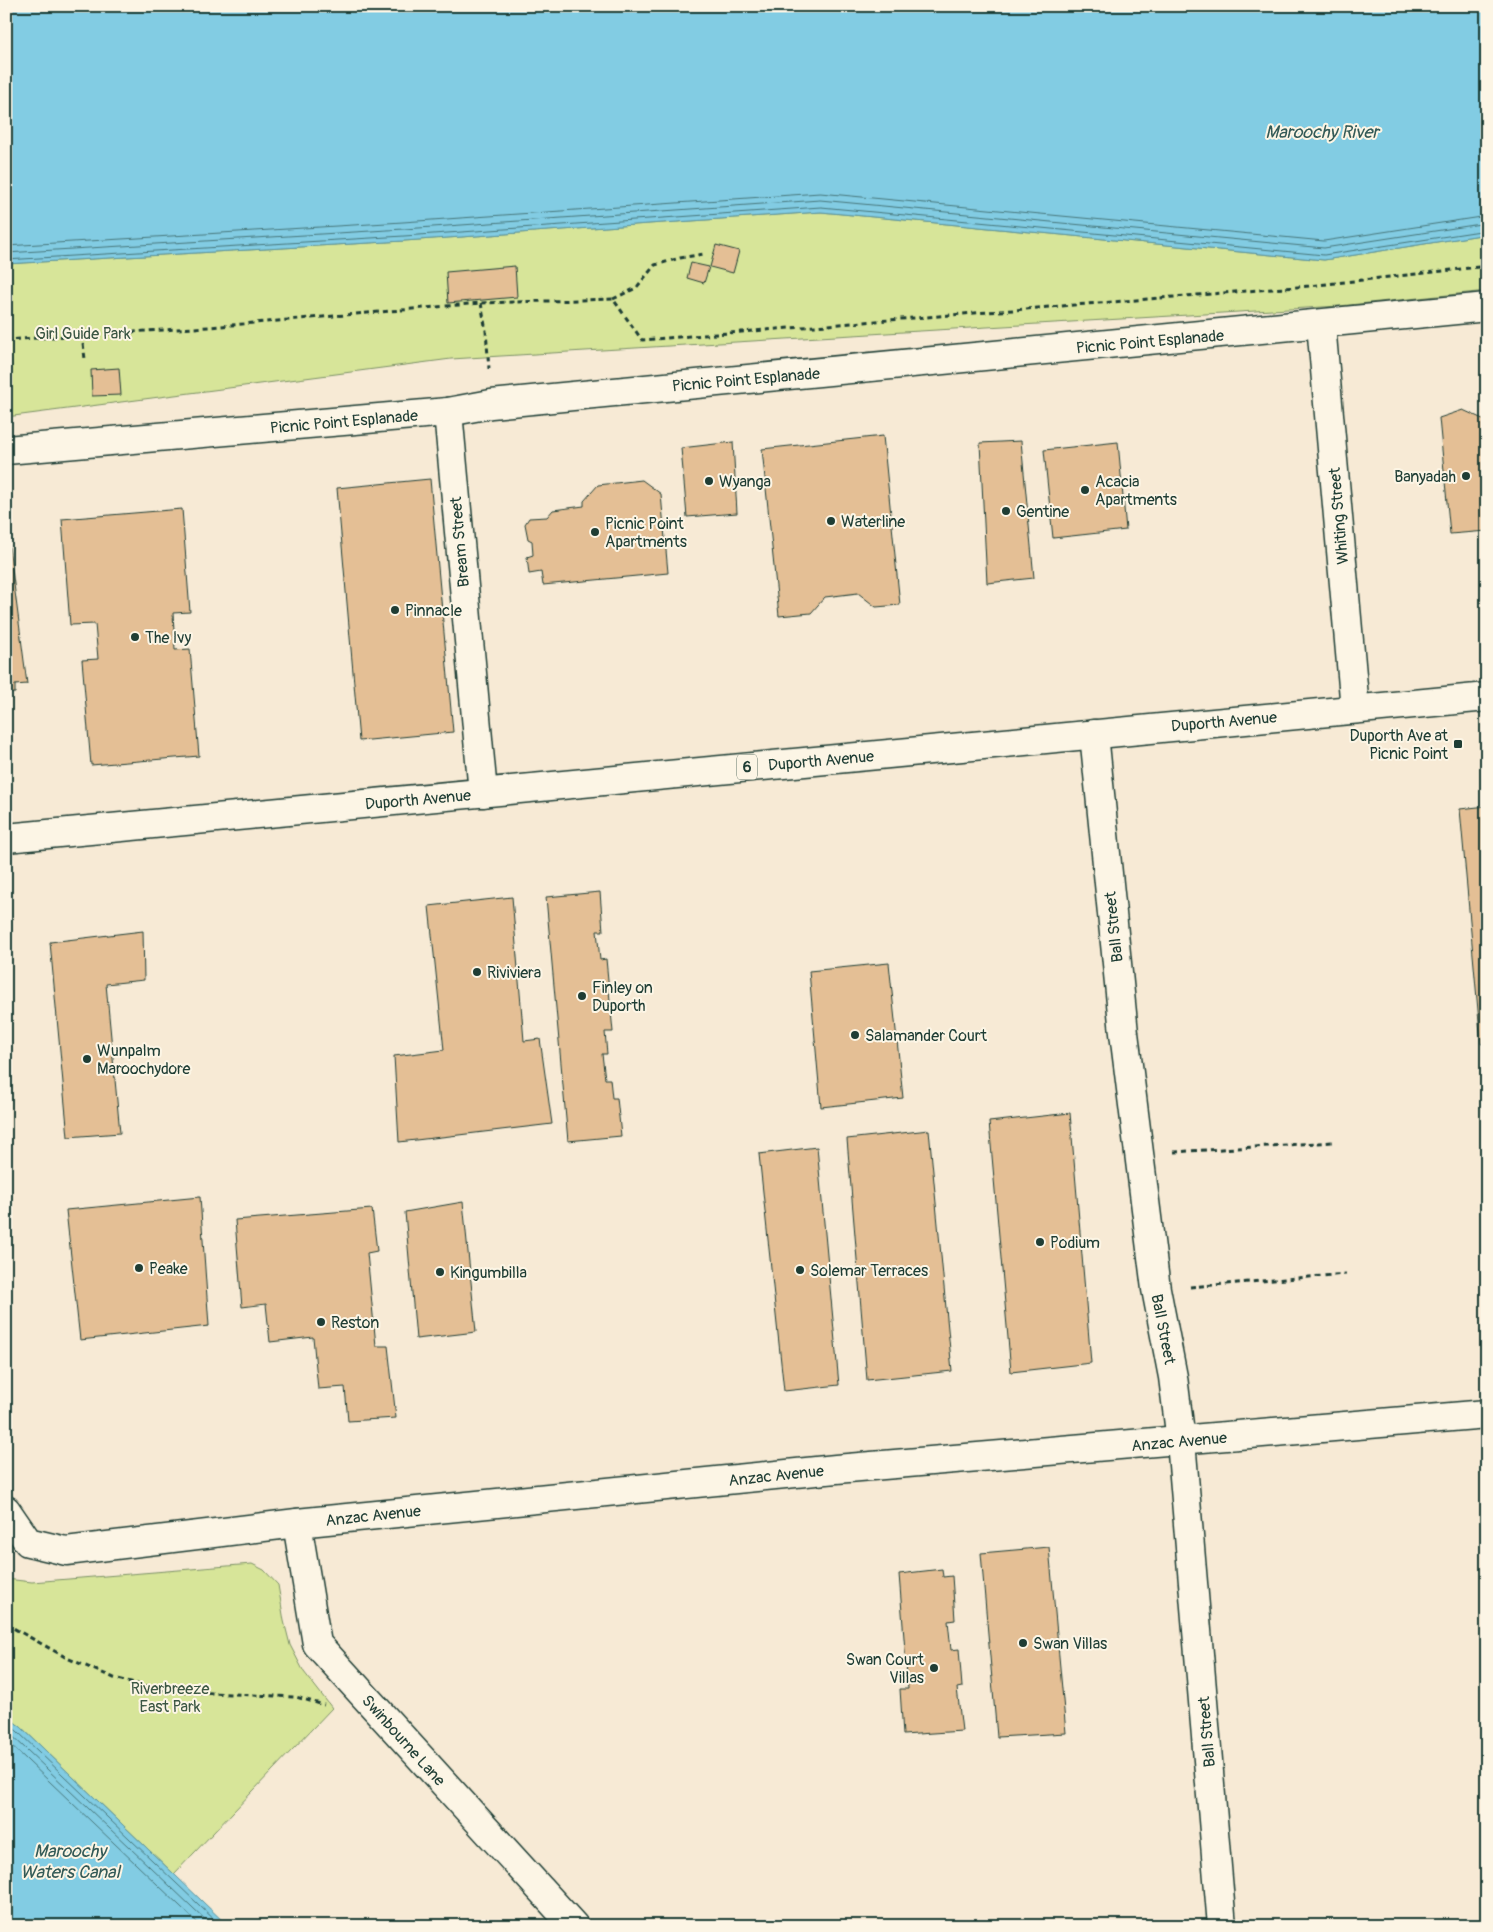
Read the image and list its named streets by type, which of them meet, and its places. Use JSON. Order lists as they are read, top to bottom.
{
  "streets": {
    "street": [
      "Picnic Point Esplanade",
      "Whiting Street",
      "Bream Street",
      "Duporth Avenue",
      "6",
      "Ball Street",
      "Anzac Avenue",
      "Swinbourne Lane"
    ]
  },
  "crossings": [
    ["Picnic Point Esplanade", "Whiting Street"],
    ["Picnic Point Esplanade", "Bream Street"],
    ["Whiting Street", "Duporth Avenue"],
    ["Bream Street", "Duporth Avenue"],
    ["Duporth Avenue", "Ball Street"],
    ["Ball Street", "Anzac Avenue"],
    ["Anzac Avenue", "Swinbourne Lane"]
  ],
  "water": ["Maroochy River", "Maroochy Waters Canal"],
  "parks": ["Girl Guide Park", "Riverbreeze East Park"],
  "places": {
    "other": [
      "Banyadah",
      "Wyanga",
      "Acacia Apartments",
      "Gentine",
      "Waterline",
      "Picnic Point Apartments",
      "Pinnacle",
      "The Ivy",
      "Riviviera",
      "Finley on Duporth",
      "Salamander Court",
      "Wunpalm Maroochydore",
      "Podium",
      "Peake",
      "Solemar Terraces",
      "Kingumbilla",
      "Reston",
      "Swan Villas",
      "Swan Court Villas"
    ],
    "transit": ["Duporth Ave at Picnic Point"]
  }
}
